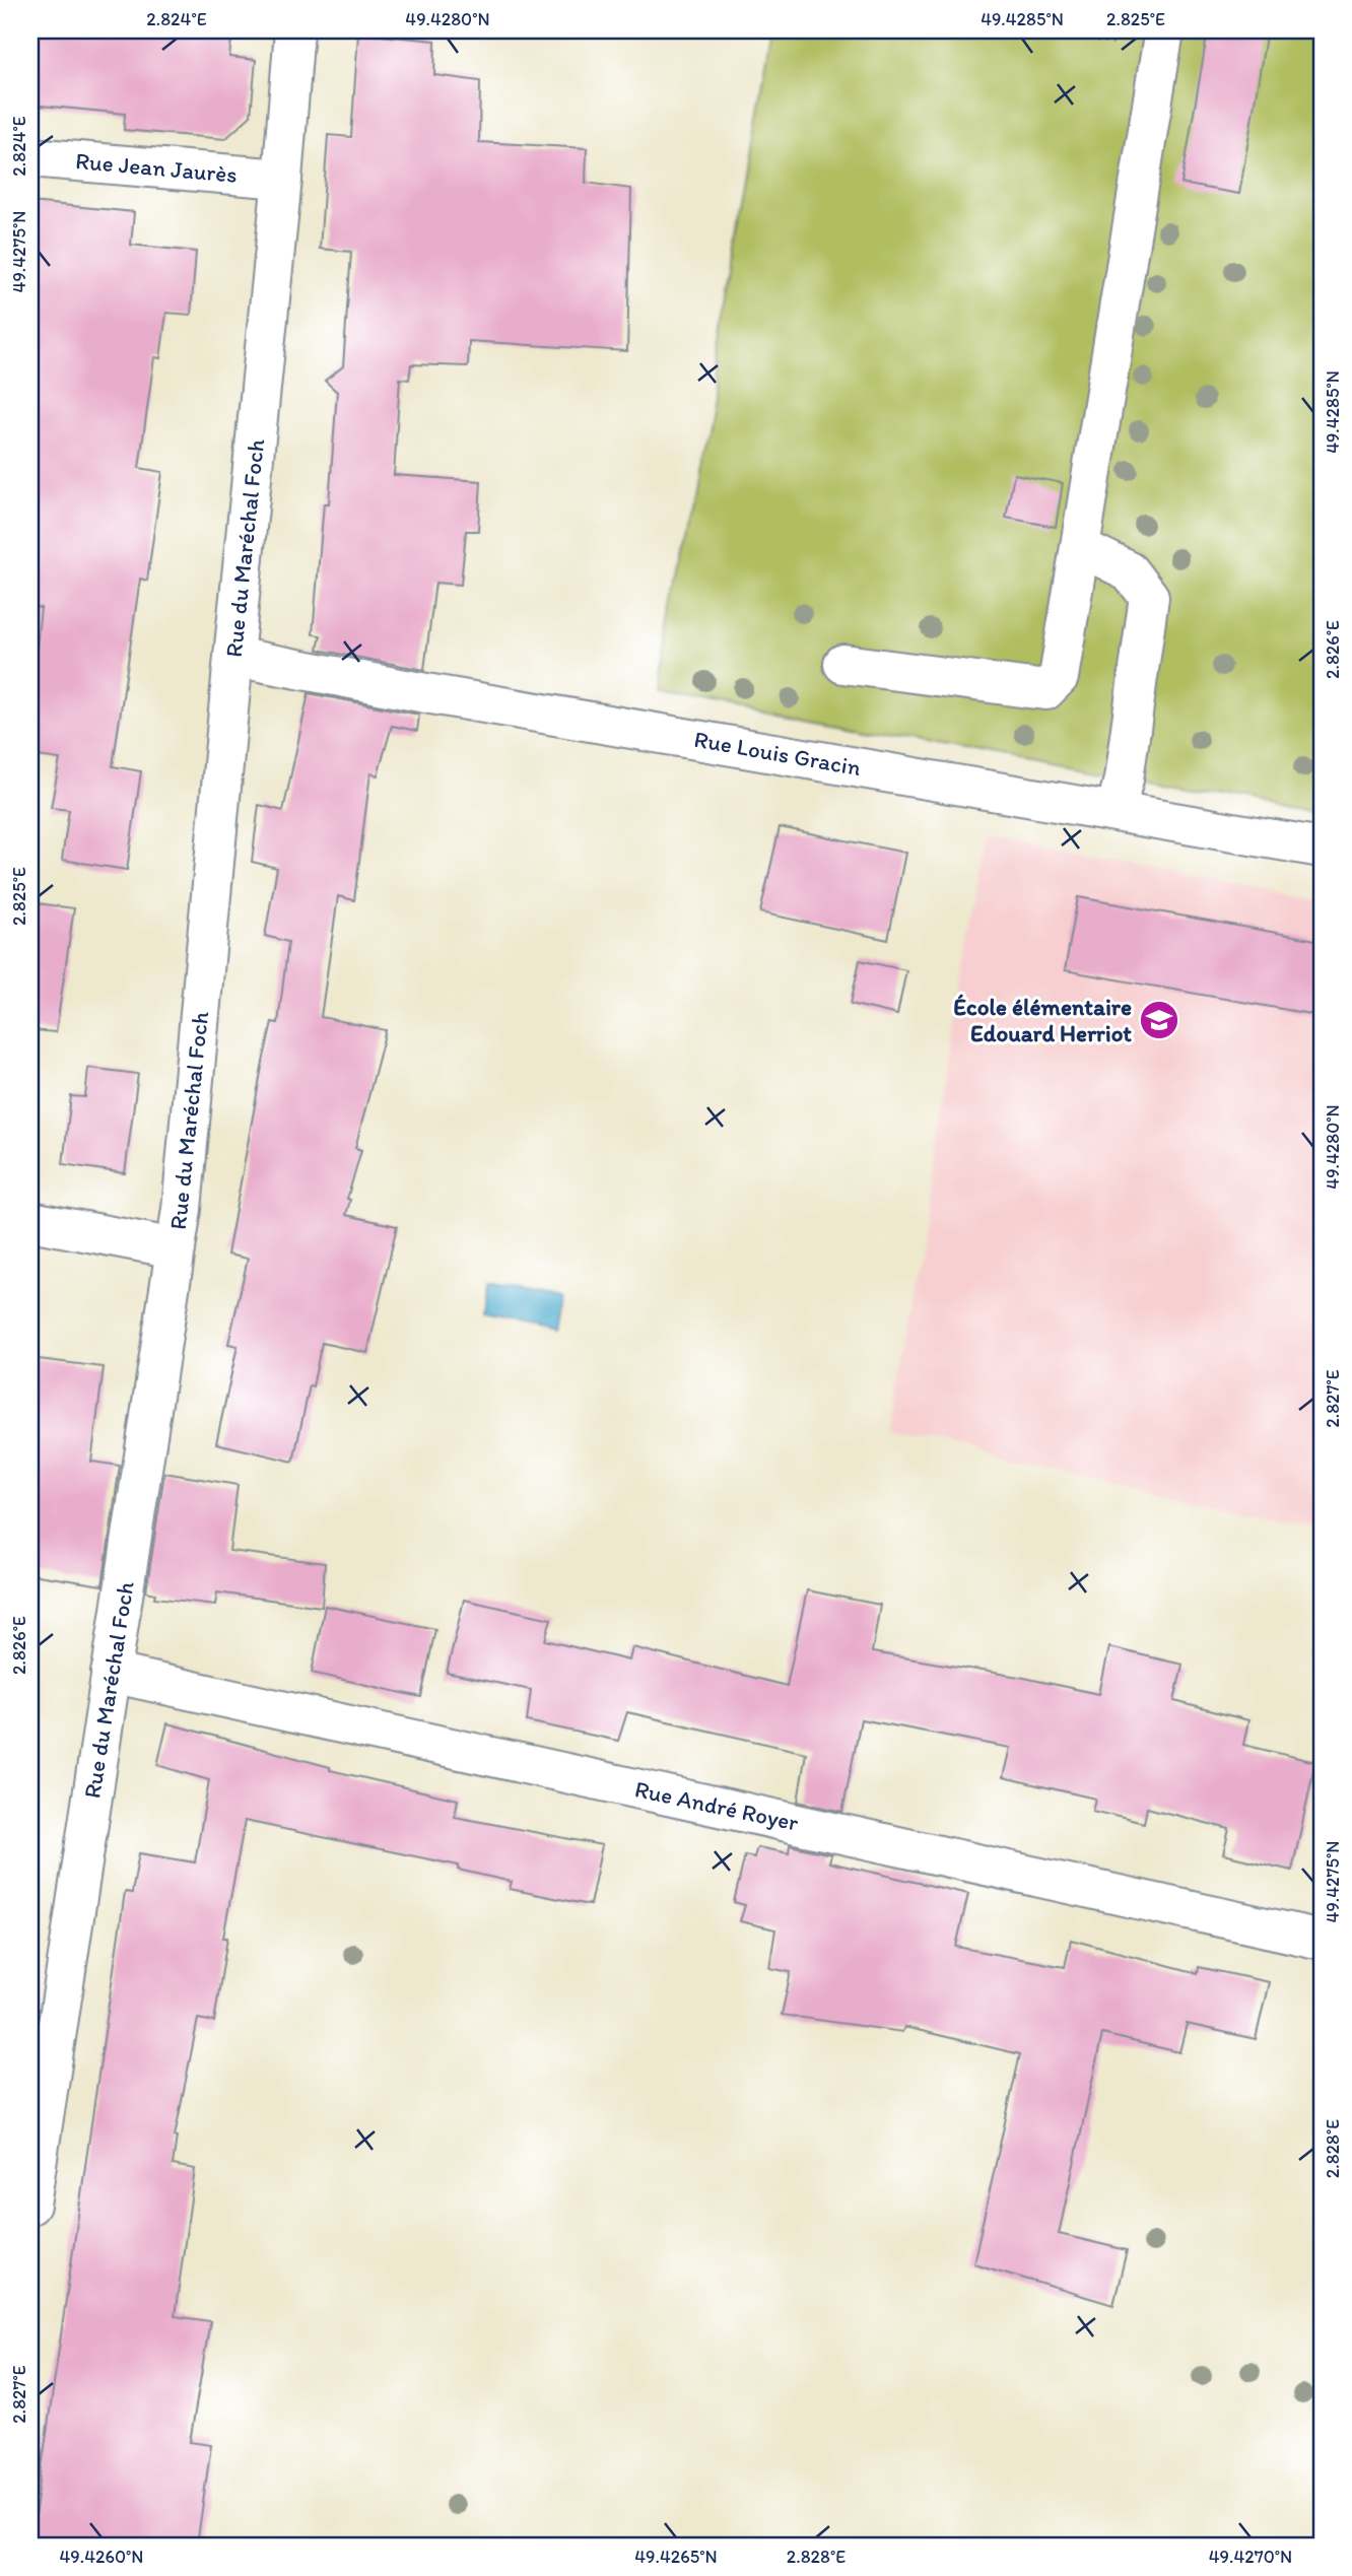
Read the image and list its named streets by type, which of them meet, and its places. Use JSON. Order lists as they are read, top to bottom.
{
  "streets": {
    "street": [
      "Rue Jean Jaurès",
      "Rue du Maréchal Foch",
      "Rue Louis Gracin",
      "Rue André Royer"
    ]
  },
  "crossings": [
    ["Rue Jean Jaurès", "Rue du Maréchal Foch"],
    ["Rue du Maréchal Foch", "Rue Louis Gracin"],
    ["Rue du Maréchal Foch", "Rue André Royer"]
  ],
  "places": {
    "school or university": ["École élémentaire Edouard Herriot"]
  },
  "coordinates": [
    "2.824°E",
    "49.4280°N",
    "49.4285°N",
    "2.825°E",
    "49.4275°N",
    "2.826°E",
    "2.827°E",
    "2.828°E",
    "49.4260°N",
    "49.4265°N",
    "49.4270°N"
  ]
}
